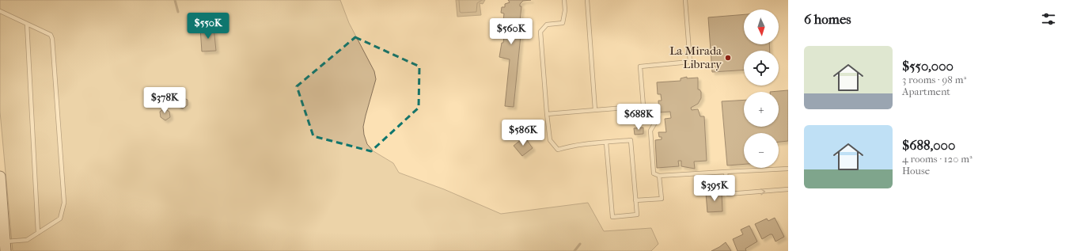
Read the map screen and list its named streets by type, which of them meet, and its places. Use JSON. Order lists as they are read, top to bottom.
{
  "places": ["La Mirada Library"],
  "north": "bottom",
  "page": {
    "heading": "6 homes",
    "map_buttons": ["+", "−"],
    "price": [
      "$550K",
      "$560K",
      "$378K",
      "$688K",
      "$586K",
      "$395K"
    ],
    "list": [
      {
        "name": "$550,000",
        "note": "3 rooms · 98 m² · Apartment"
      },
      {
        "name": "$688,000",
        "note": "4 rooms · 120 m² · House"
      }
    ]
  }
}
